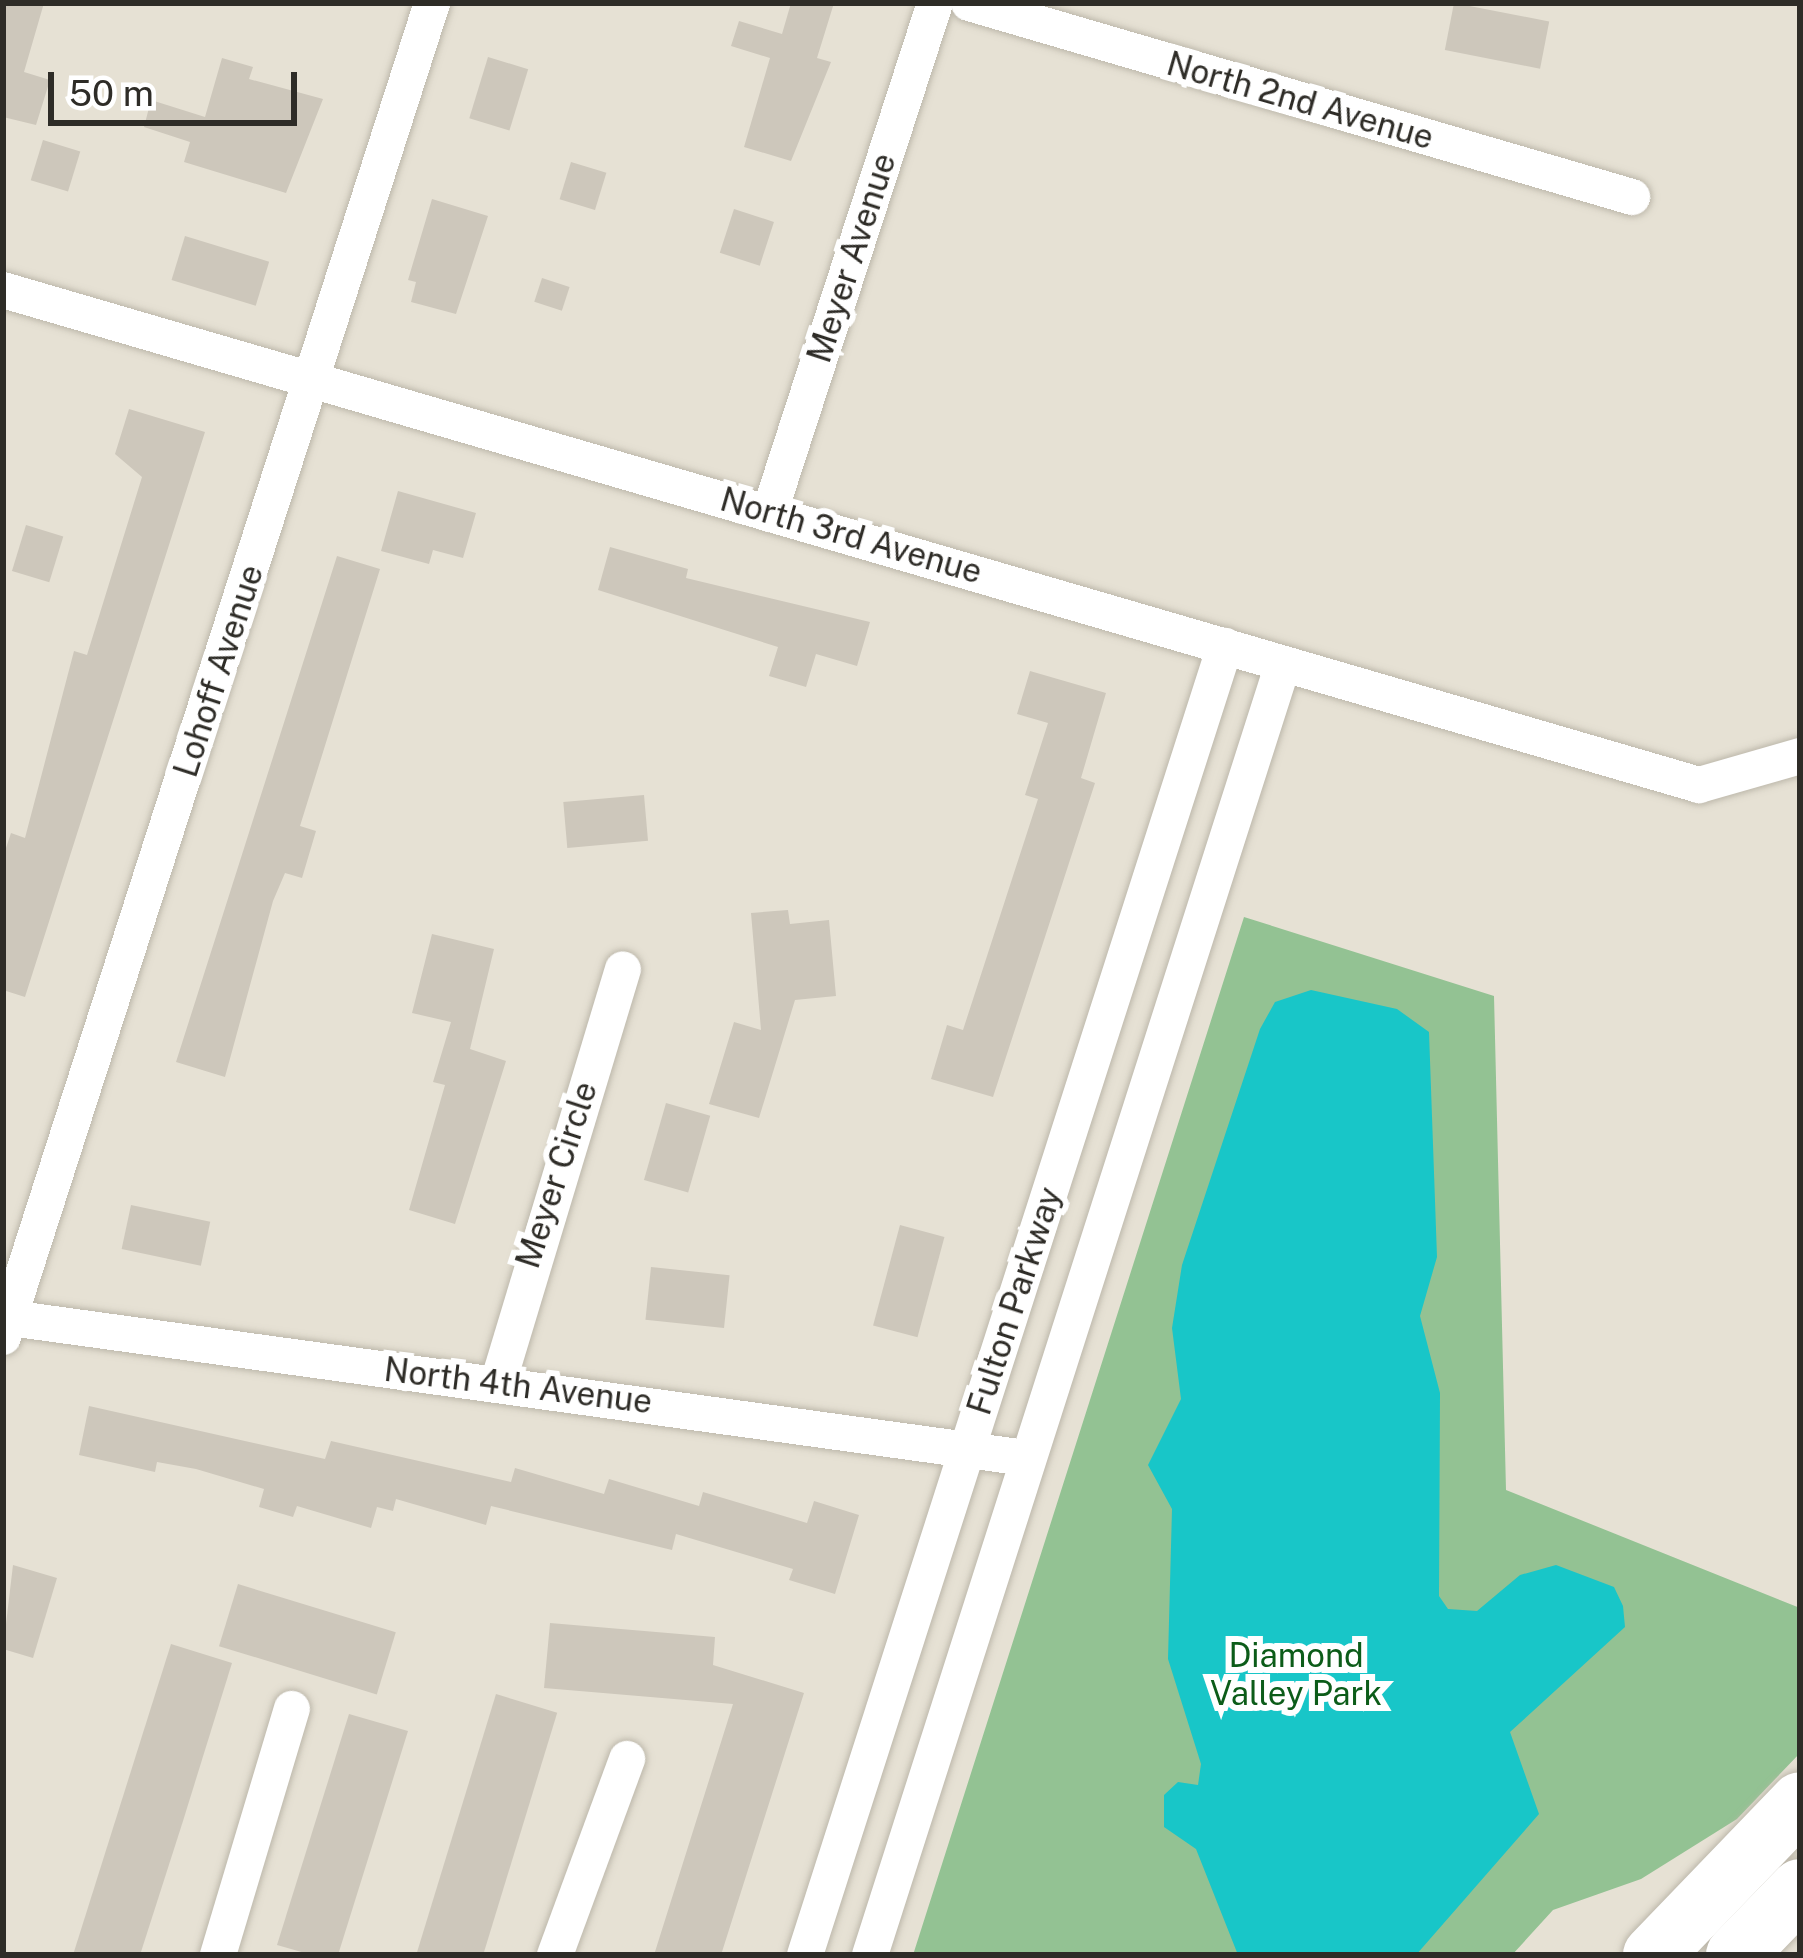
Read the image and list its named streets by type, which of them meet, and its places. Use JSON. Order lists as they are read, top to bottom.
{
  "streets": {
    "street": [
      "North 2nd Avenue",
      "Meyer Avenue",
      "North 3rd Avenue",
      "Lohoff Avenue",
      "Meyer Circle",
      "Fulton Parkway",
      "North 4th Avenue"
    ]
  },
  "crossings": [
    ["Meyer Avenue", "North 3rd Avenue"],
    ["North 3rd Avenue", "Lohoff Avenue"],
    ["North 3rd Avenue", "Fulton Parkway"],
    ["Lohoff Avenue", "North 4th Avenue"],
    ["Meyer Circle", "North 4th Avenue"],
    ["Fulton Parkway", "North 4th Avenue"]
  ],
  "parks": ["Diamond Valley Park"],
  "scale_bar": "50 m"
}
